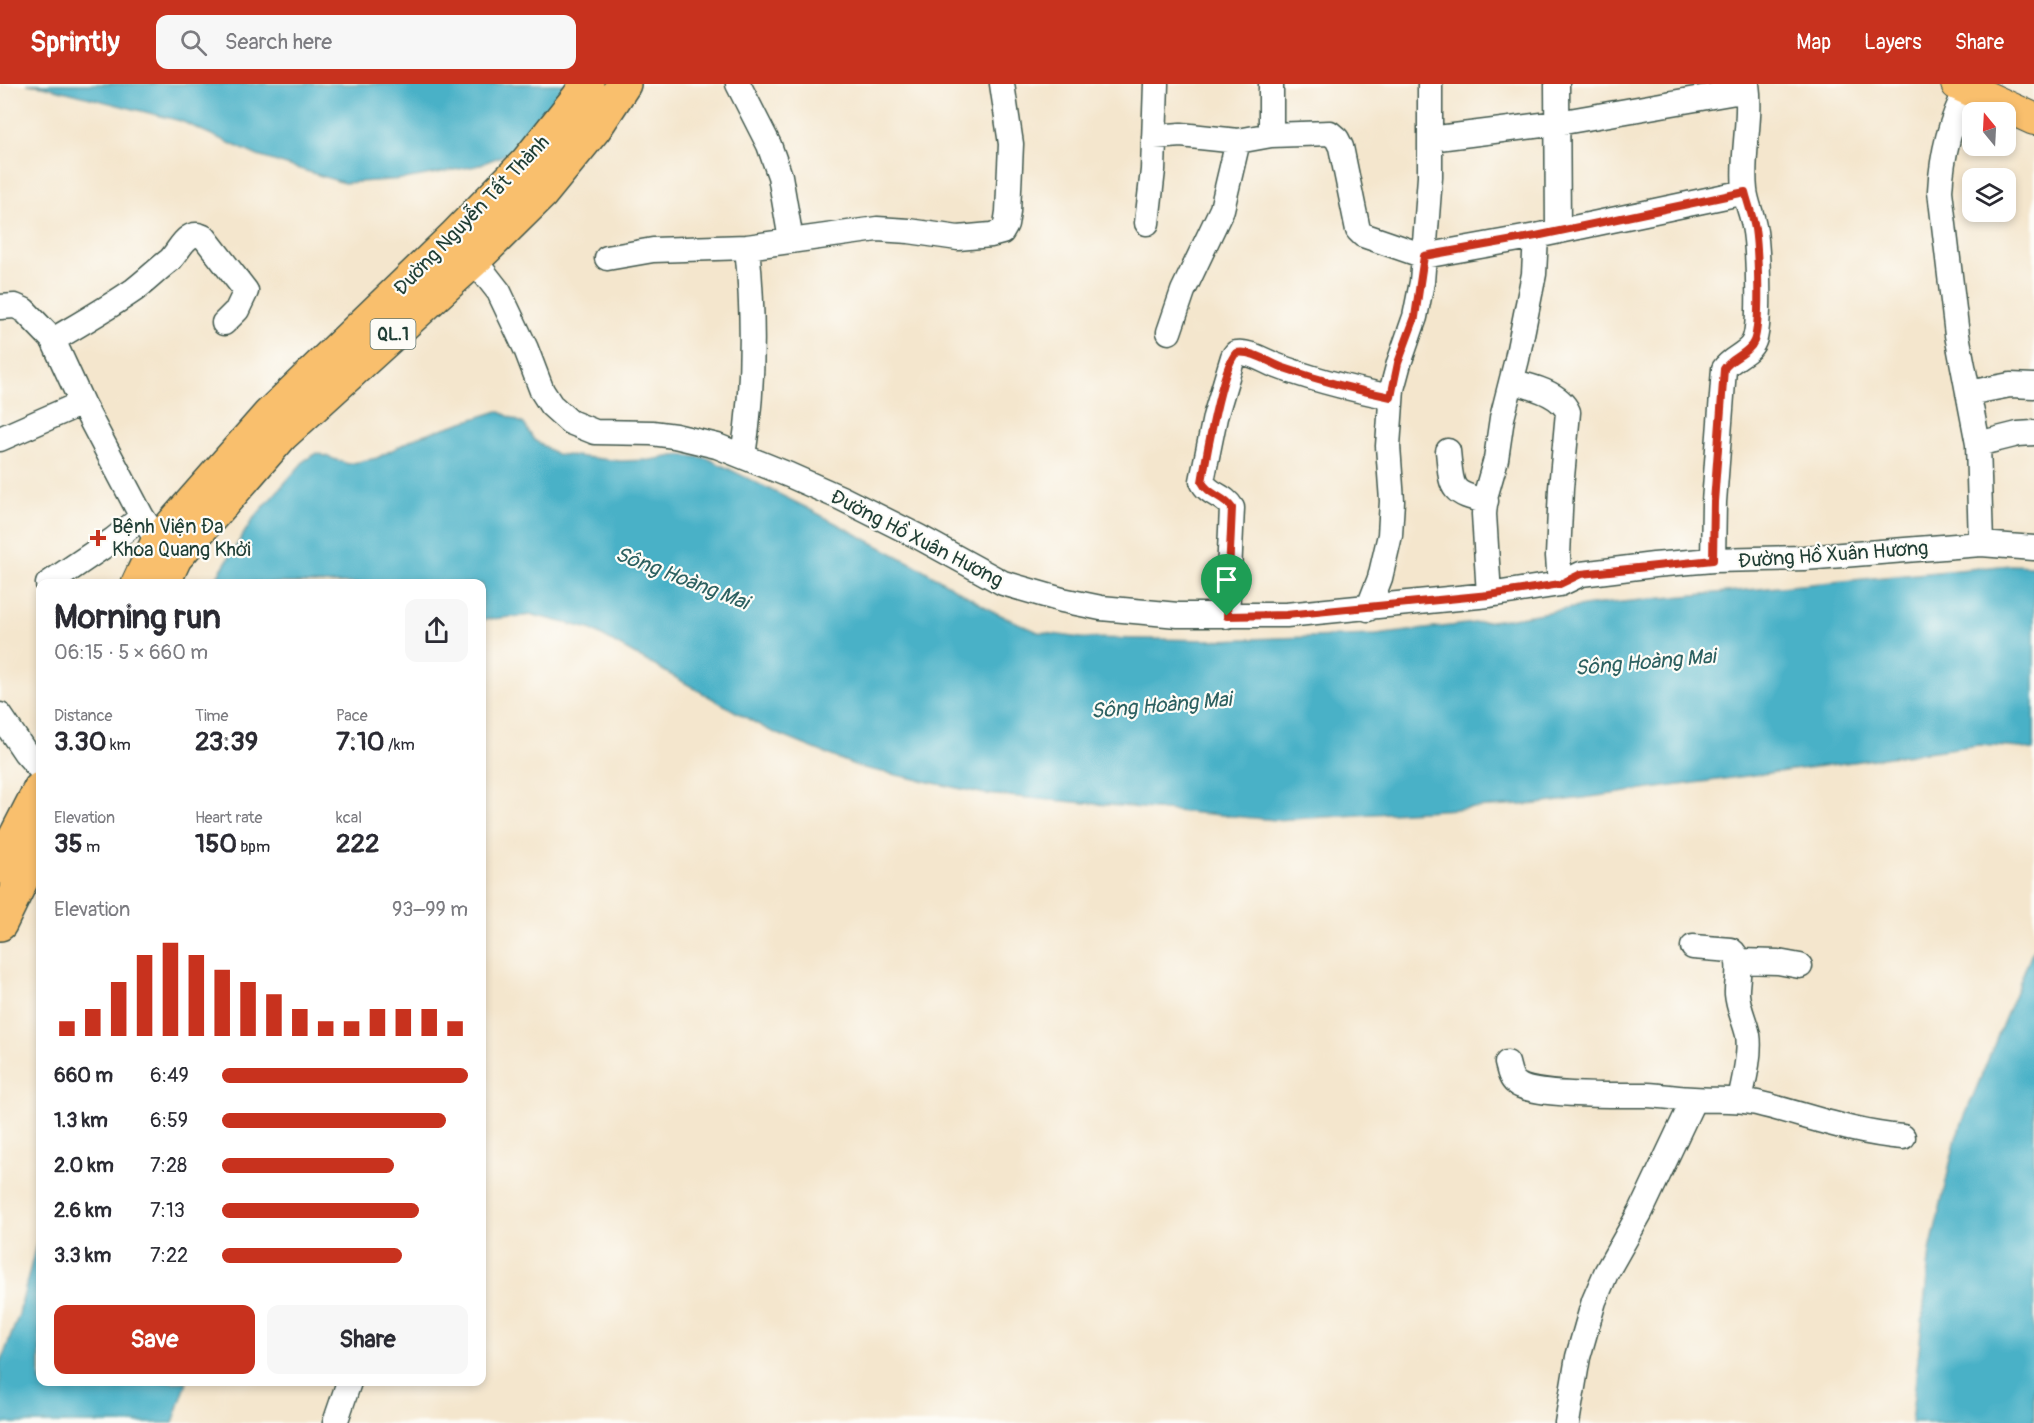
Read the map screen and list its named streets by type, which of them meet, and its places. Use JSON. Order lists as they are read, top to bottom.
{
  "streets": {
    "highway": ["Đường Nguyễn Tất Thành", "QL.1"],
    "street": ["Đường Hồ Xuân Hương"]
  },
  "crossings": [
    ["Đường Nguyễn Tất Thành", "Đường Hồ Xuân Hương"]
  ],
  "water": ["Sông Hoàng Mai"],
  "places": {
    "health": ["Bệnh Viện Đa Khoa Quang Khởi"]
  },
  "north": "top",
  "page": {
    "header": "Sprintly",
    "search": "Search here",
    "nav": ["Map", "Layers", "Share"],
    "heading": ["Morning run", "06:15 · 5 × 660 m"],
    "stats": [
      ["Distance", "3.30 km"],
      ["Time", "23:39"],
      ["Pace", "7:10 /km"],
      ["Elevation", "35 m"],
      ["Heart rate", "150 bpm"],
      ["kcal", "222"]
    ],
    "chart": ["Elevation", "93–99 m"],
    "list": [
      {
        "name": "660 m",
        "note": "6:49"
      },
      {
        "name": "1.3 km",
        "note": "6:59"
      },
      {
        "name": "2.0 km",
        "note": "7:28"
      },
      {
        "name": "2.6 km",
        "note": "7:13"
      },
      {
        "name": "3.3 km",
        "note": "7:22"
      }
    ],
    "buttons": ["Save", "Share"]
  }
}
